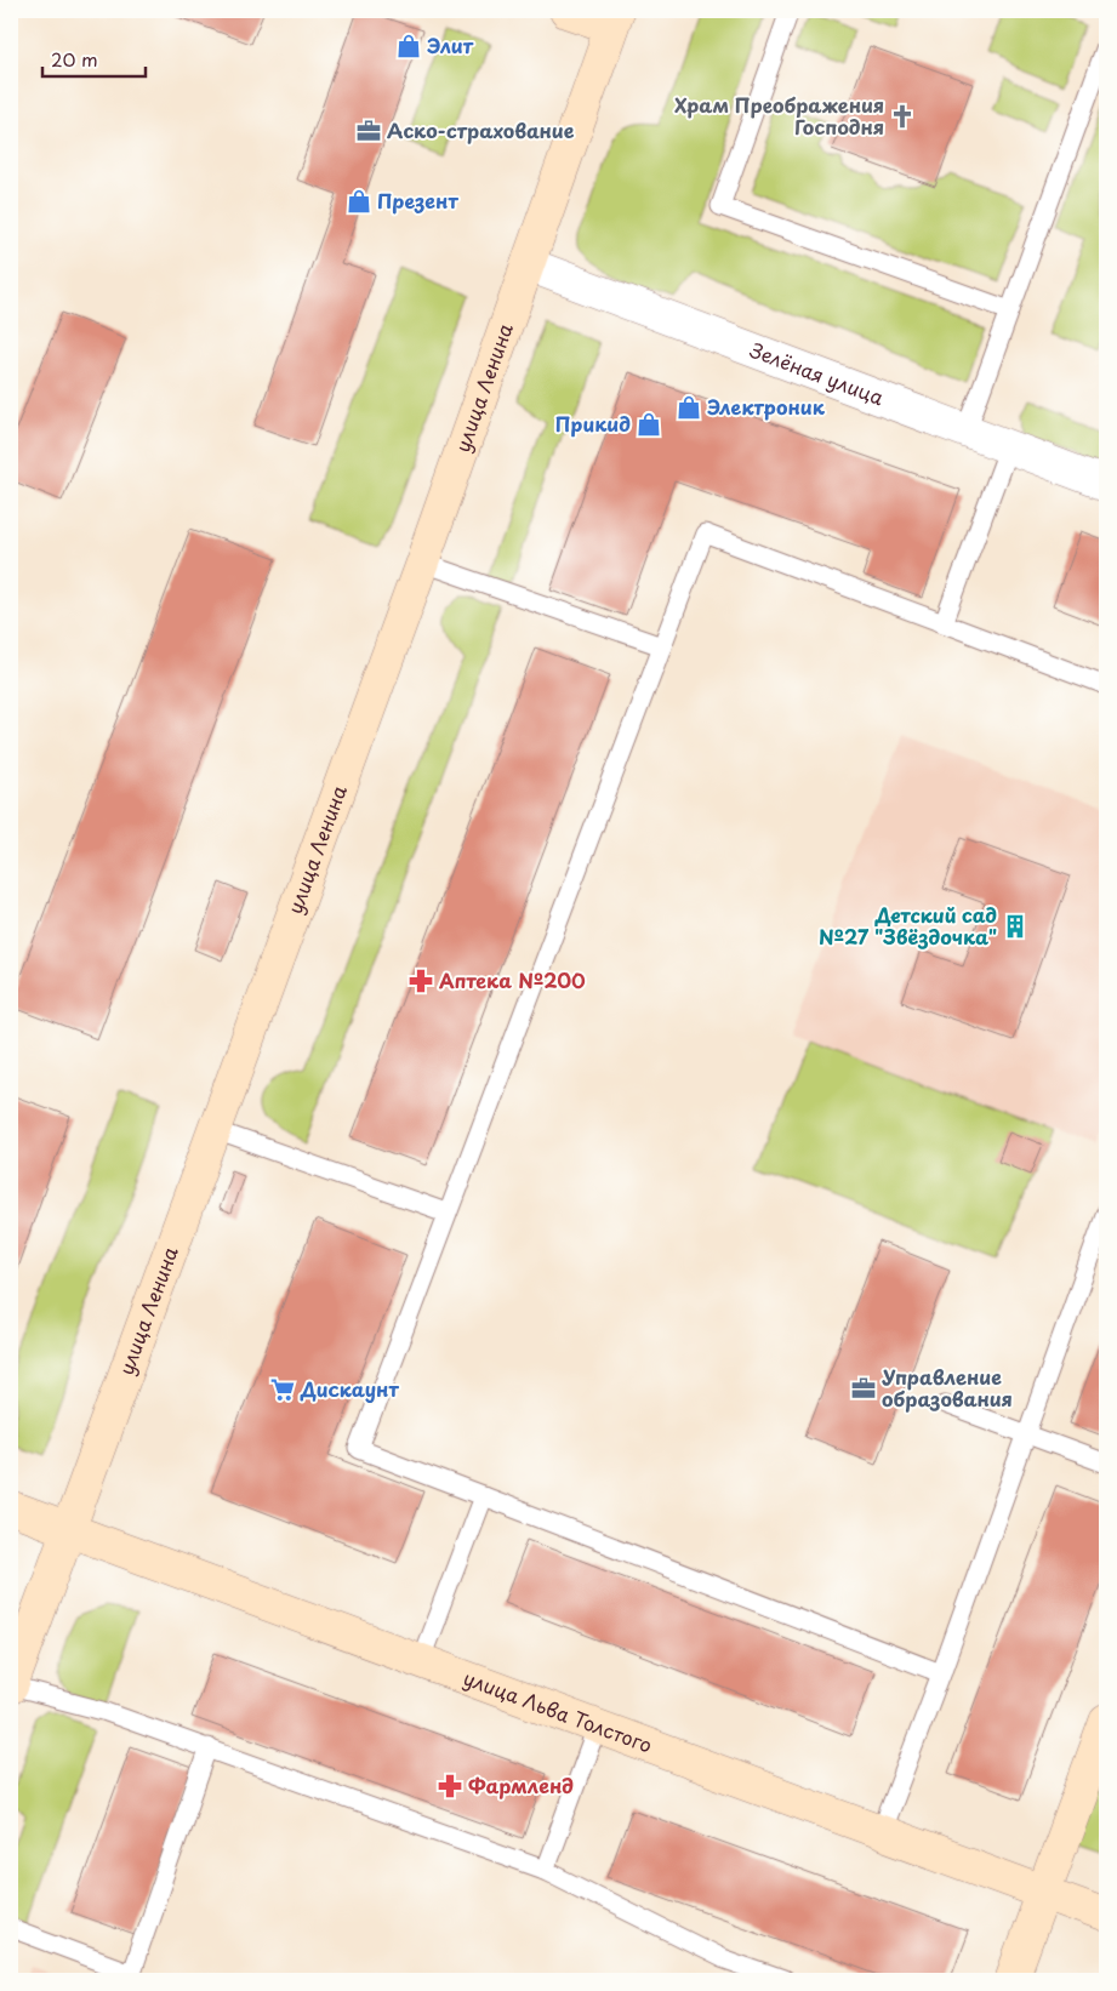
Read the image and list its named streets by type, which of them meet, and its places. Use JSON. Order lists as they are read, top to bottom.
{
  "streets": {
    "main road": ["улица Ленина", "улица Льва Толстого"],
    "street": ["Зелёная улица"]
  },
  "crossings": [
    ["Зелёная улица", "улица Ленина"],
    ["улица Ленина", "улица Льва Толстого"]
  ],
  "places": {
    "shop": [
      "Элит",
      "Презент",
      "Электроник",
      "Прикид"
    ],
    "church": ["Храм Преображения Господня"],
    "office": ["Аско-страхование", "Управление образования"],
    "building": ["Детский сад №27 \"Звёздочка\""],
    "pharmacy": ["Аптека №200", "Фармленд"],
    "supermarket": ["Дискаунт"]
  },
  "scale_bar": "20 m"
}
